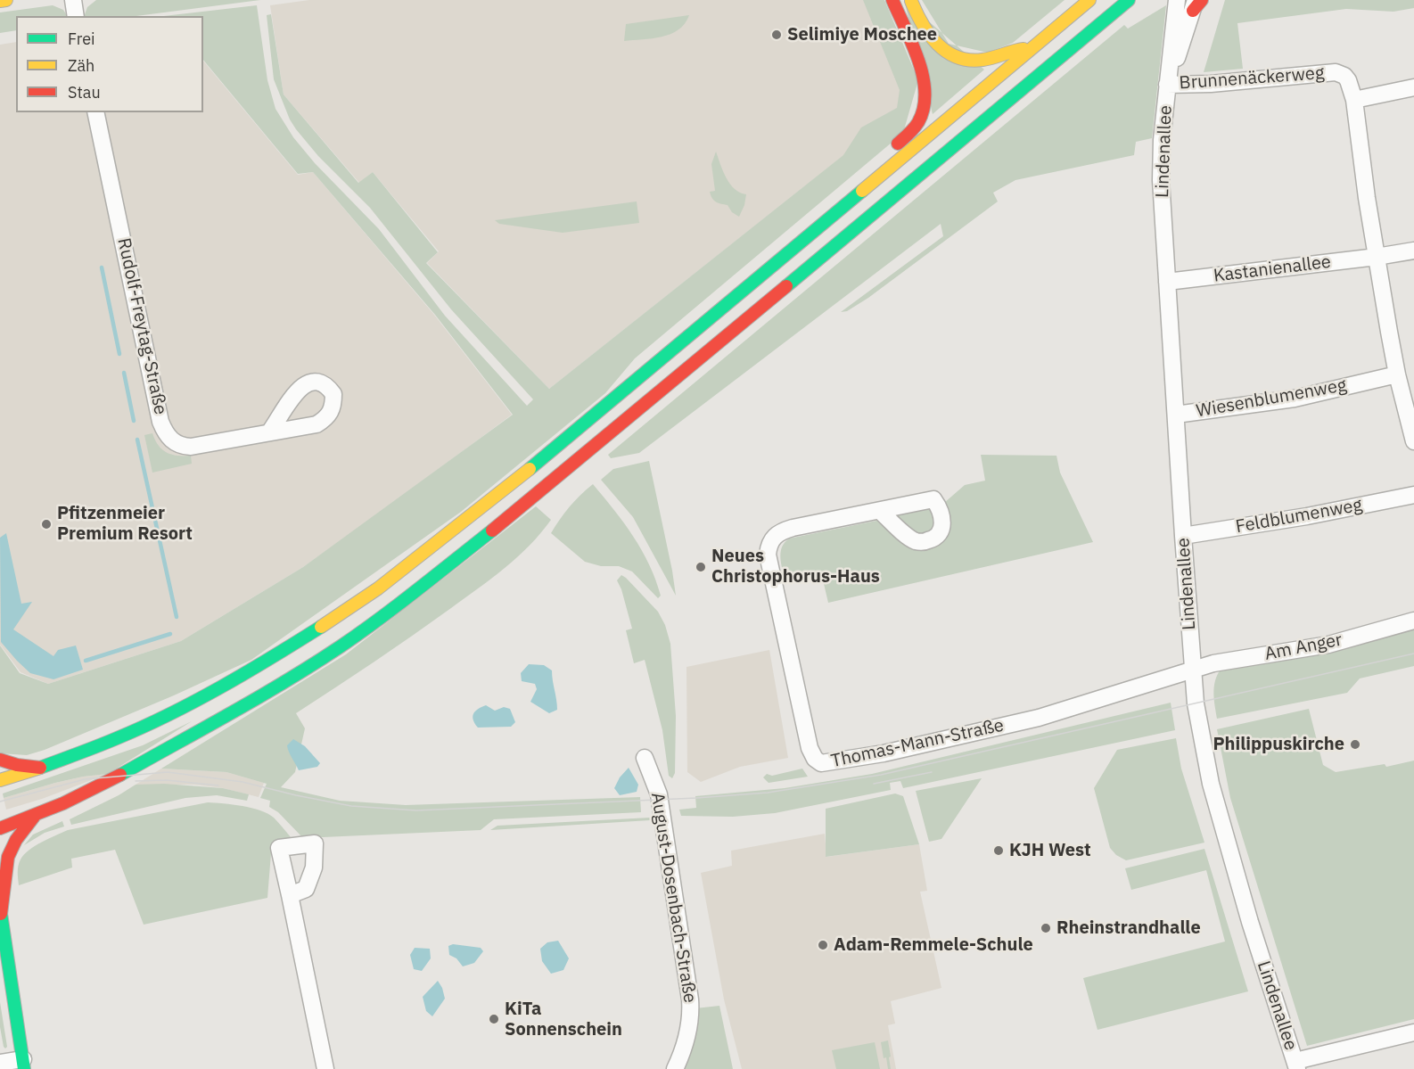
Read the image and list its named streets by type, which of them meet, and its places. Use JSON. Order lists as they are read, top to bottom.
{
  "streets": {
    "street": [
      "Brunnenäckerweg",
      "Lindenallee",
      "Kastanienallee",
      "Rudolf-Freytag-Straße",
      "Wiesenblumenweg",
      "Feldblumenweg",
      "Am Anger",
      "Thomas-Mann-Straße",
      "August-Dosenbach-Straße"
    ]
  },
  "crossings": [
    ["Brunnenäckerweg", "Lindenallee"],
    ["Lindenallee", "Kastanienallee"],
    ["Lindenallee", "Wiesenblumenweg"],
    ["Lindenallee", "Feldblumenweg"],
    ["Lindenallee", "Am Anger"],
    ["Lindenallee", "Thomas-Mann-Straße"],
    ["Am Anger", "Thomas-Mann-Straße"]
  ],
  "places": [
    "Selimiye Moschee",
    "Pfitzenmeier Premium Resort",
    "Neues Christophorus-Haus",
    "Philippuskirche",
    "KJH West",
    "Rheinstrandhalle",
    "Adam-Remmele-Schule",
    "KiTa Sonnenschein"
  ],
  "legend": ["Frei", "Zäh", "Stau"]
}
